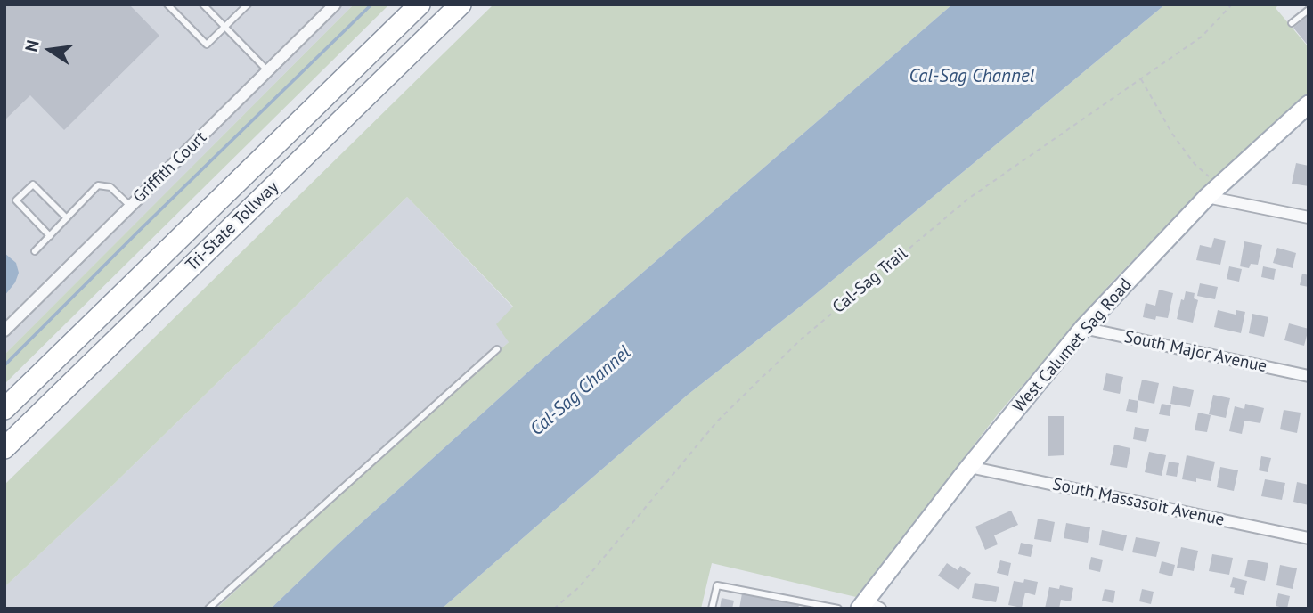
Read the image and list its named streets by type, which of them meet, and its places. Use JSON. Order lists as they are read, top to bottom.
{
  "streets": {
    "highway": ["Tri-State Tollway"],
    "main road": ["West Calumet Sag Road"],
    "street": ["Griffith Court", "South Major Avenue", "South Massasoit Avenue"],
    "path": ["Cal-Sag Trail"]
  },
  "crossings": [
    ["West Calumet Sag Road", "South Major Avenue"],
    ["West Calumet Sag Road", "South Massasoit Avenue"]
  ],
  "water": ["Cal-Sag Channel"],
  "north": "left"
}
